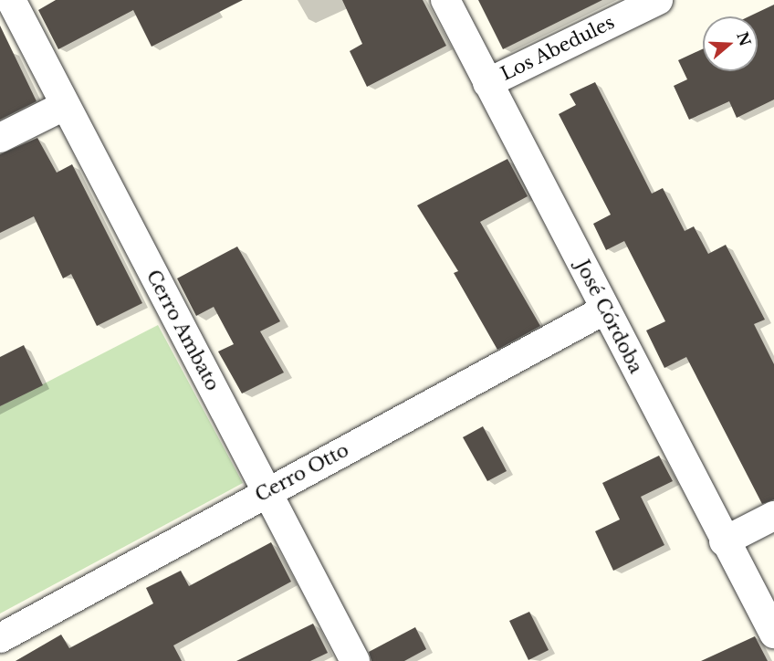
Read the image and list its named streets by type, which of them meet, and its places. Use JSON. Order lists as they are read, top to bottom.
{
  "streets": {
    "street": [
      "Los Abedules",
      "José Córdoba",
      "Cerro Ambato",
      "Cerro Otto"
    ]
  },
  "crossings": [
    ["Los Abedules", "José Córdoba"],
    ["José Córdoba", "Cerro Otto"],
    ["Cerro Ambato", "Cerro Otto"]
  ],
  "north": "right"
}
